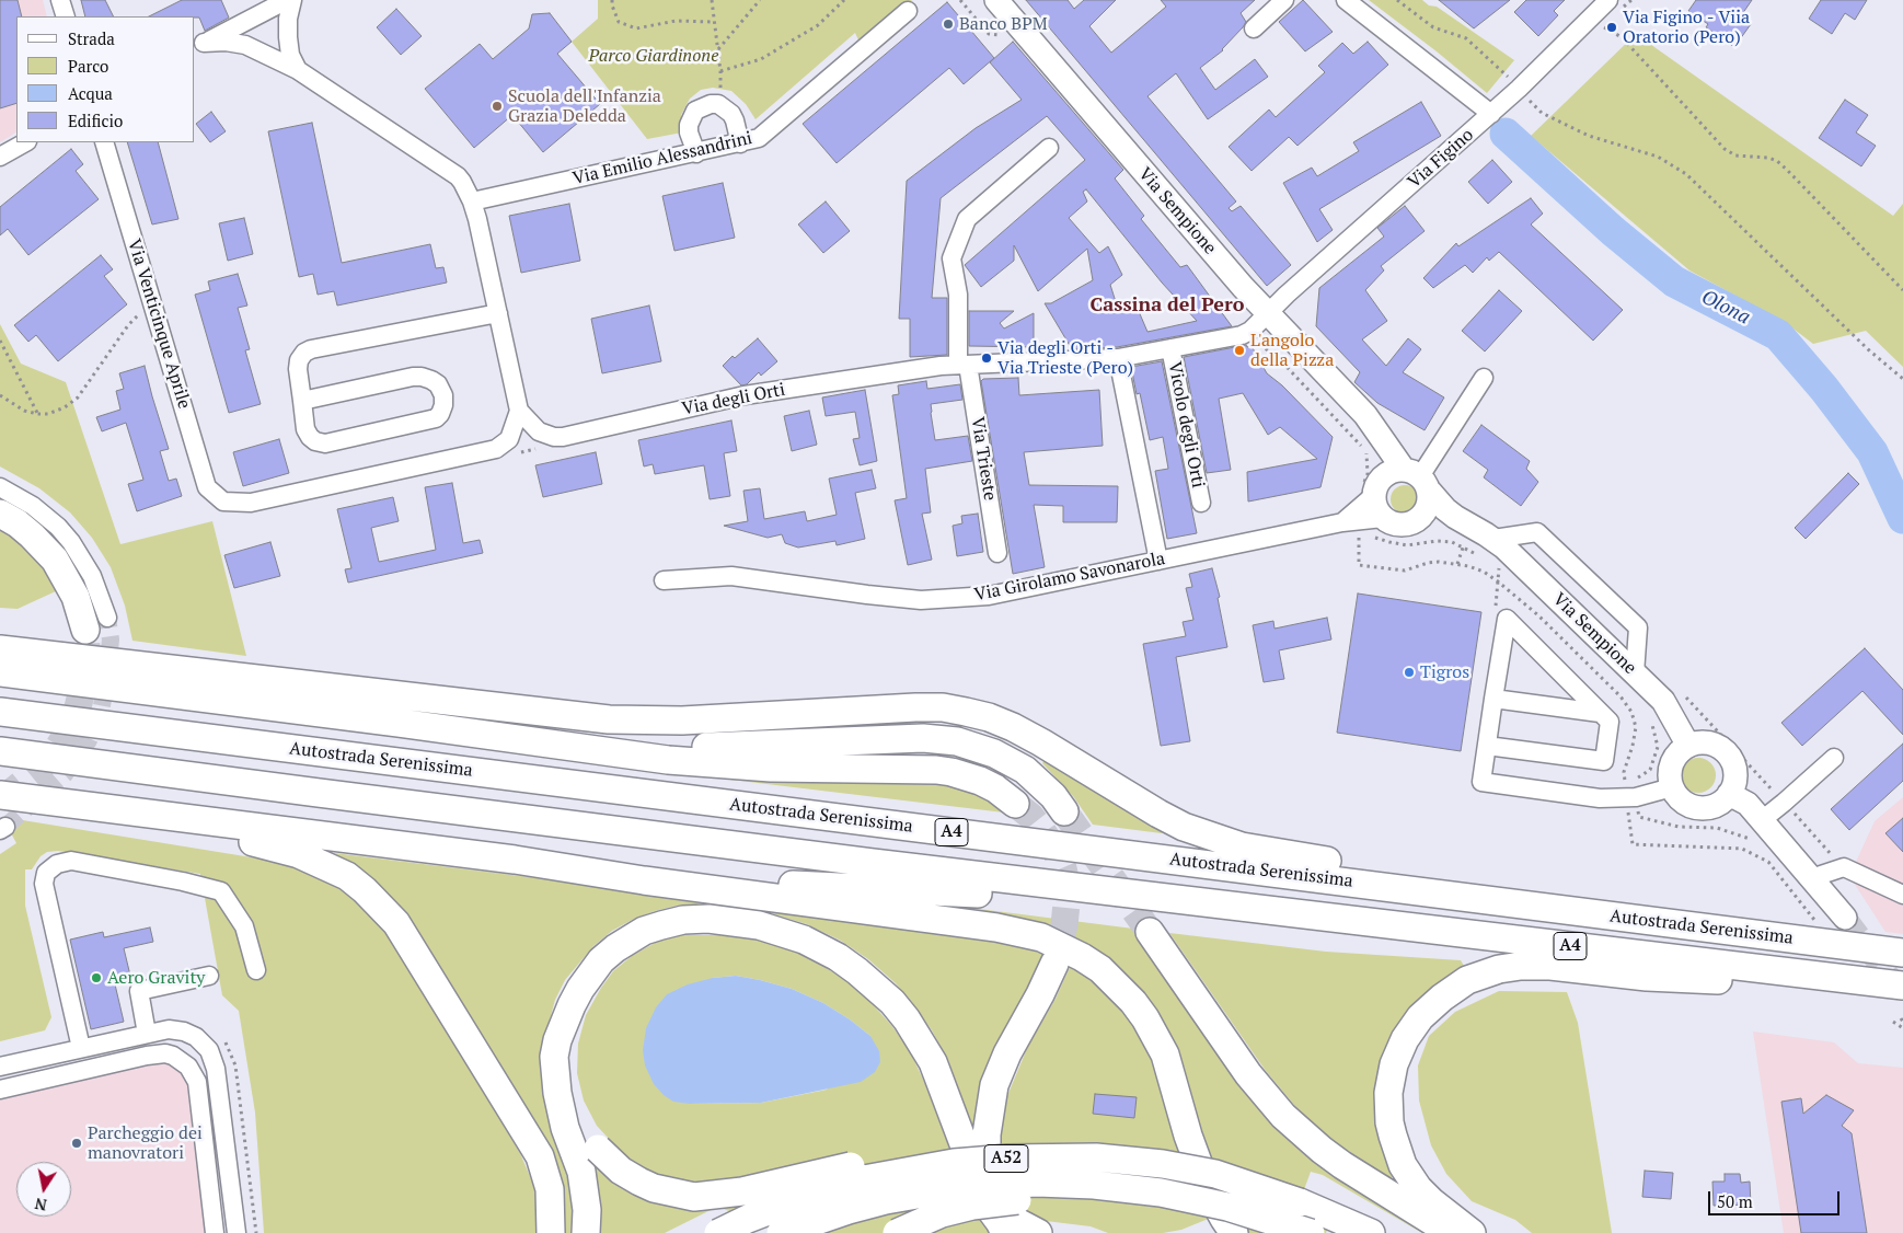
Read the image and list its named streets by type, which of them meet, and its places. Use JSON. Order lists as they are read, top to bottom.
{
  "streets": {
    "highway": ["Autostrada Serenissima", "A4", "A52"],
    "main road": ["Via Sempione"],
    "street": [
      "Via Emilio Alessandrini",
      "Via Figino",
      "Via Venticinque Aprile",
      "Via degli Orti",
      "Vicolo degli Orti",
      "Via Trieste",
      "Via Girolamo Savonarola"
    ]
  },
  "crossings": [
    ["Via Figino", "Via Sempione"],
    ["Via Figino", "Via degli Orti"],
    ["Via Sempione", "Via degli Orti"],
    ["Via Sempione", "Via Girolamo Savonarola"],
    ["Via degli Orti", "Vicolo degli Orti"],
    ["Via degli Orti", "Via Trieste"],
    ["Autostrada Serenissima", "A4"]
  ],
  "districts": ["Cassina del Pero"],
  "water": ["Olona"],
  "parks": ["Parco Giardinone"],
  "places": [
    "Banco BPM",
    "Via Figino - Viia Oratorio (Pero)",
    "Scuola dell'Infanzia Grazia Deledda",
    "L'angolo della Pizza",
    "Via degli Orti - Via Trieste (Pero)",
    "Tigros",
    "Aero Gravity",
    "Parcheggio dei manovratori"
  ],
  "legend": [
    "Strada",
    "Parco",
    "Acqua",
    "Edificio"
  ],
  "scale_bar": "50 m",
  "north": "bottom"
}
